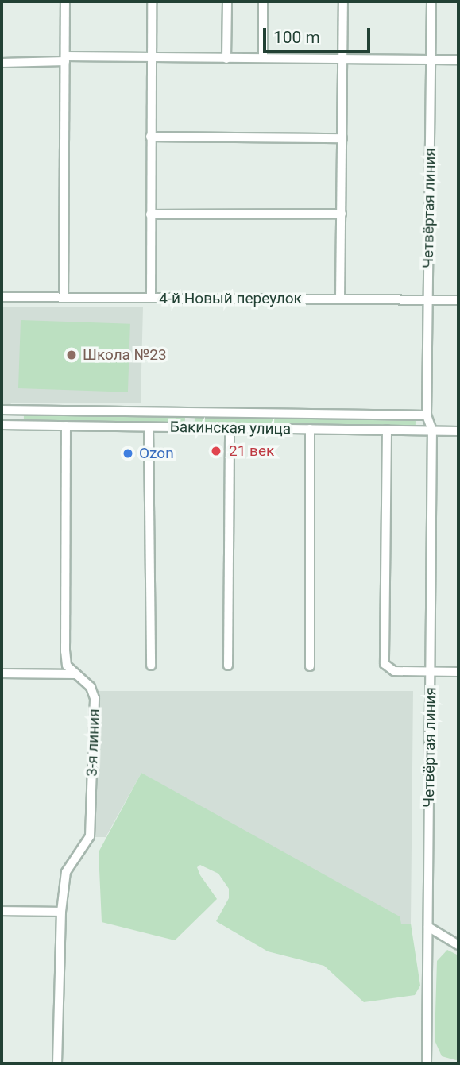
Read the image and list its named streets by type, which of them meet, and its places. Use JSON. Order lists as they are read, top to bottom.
{
  "streets": {
    "street": [
      "Четвёртая линия",
      "4-й Новый переулок",
      "Бакинская улица",
      "3-я линия"
    ]
  },
  "crossings": [
    ["Четвёртая линия", "4-й Новый переулок"],
    ["Четвёртая линия", "Бакинская улица"],
    ["Бакинская улица", "3-я линия"]
  ],
  "places": ["Школа №23", "21 век", "Ozon"],
  "scale_bar": "100 m"
}
